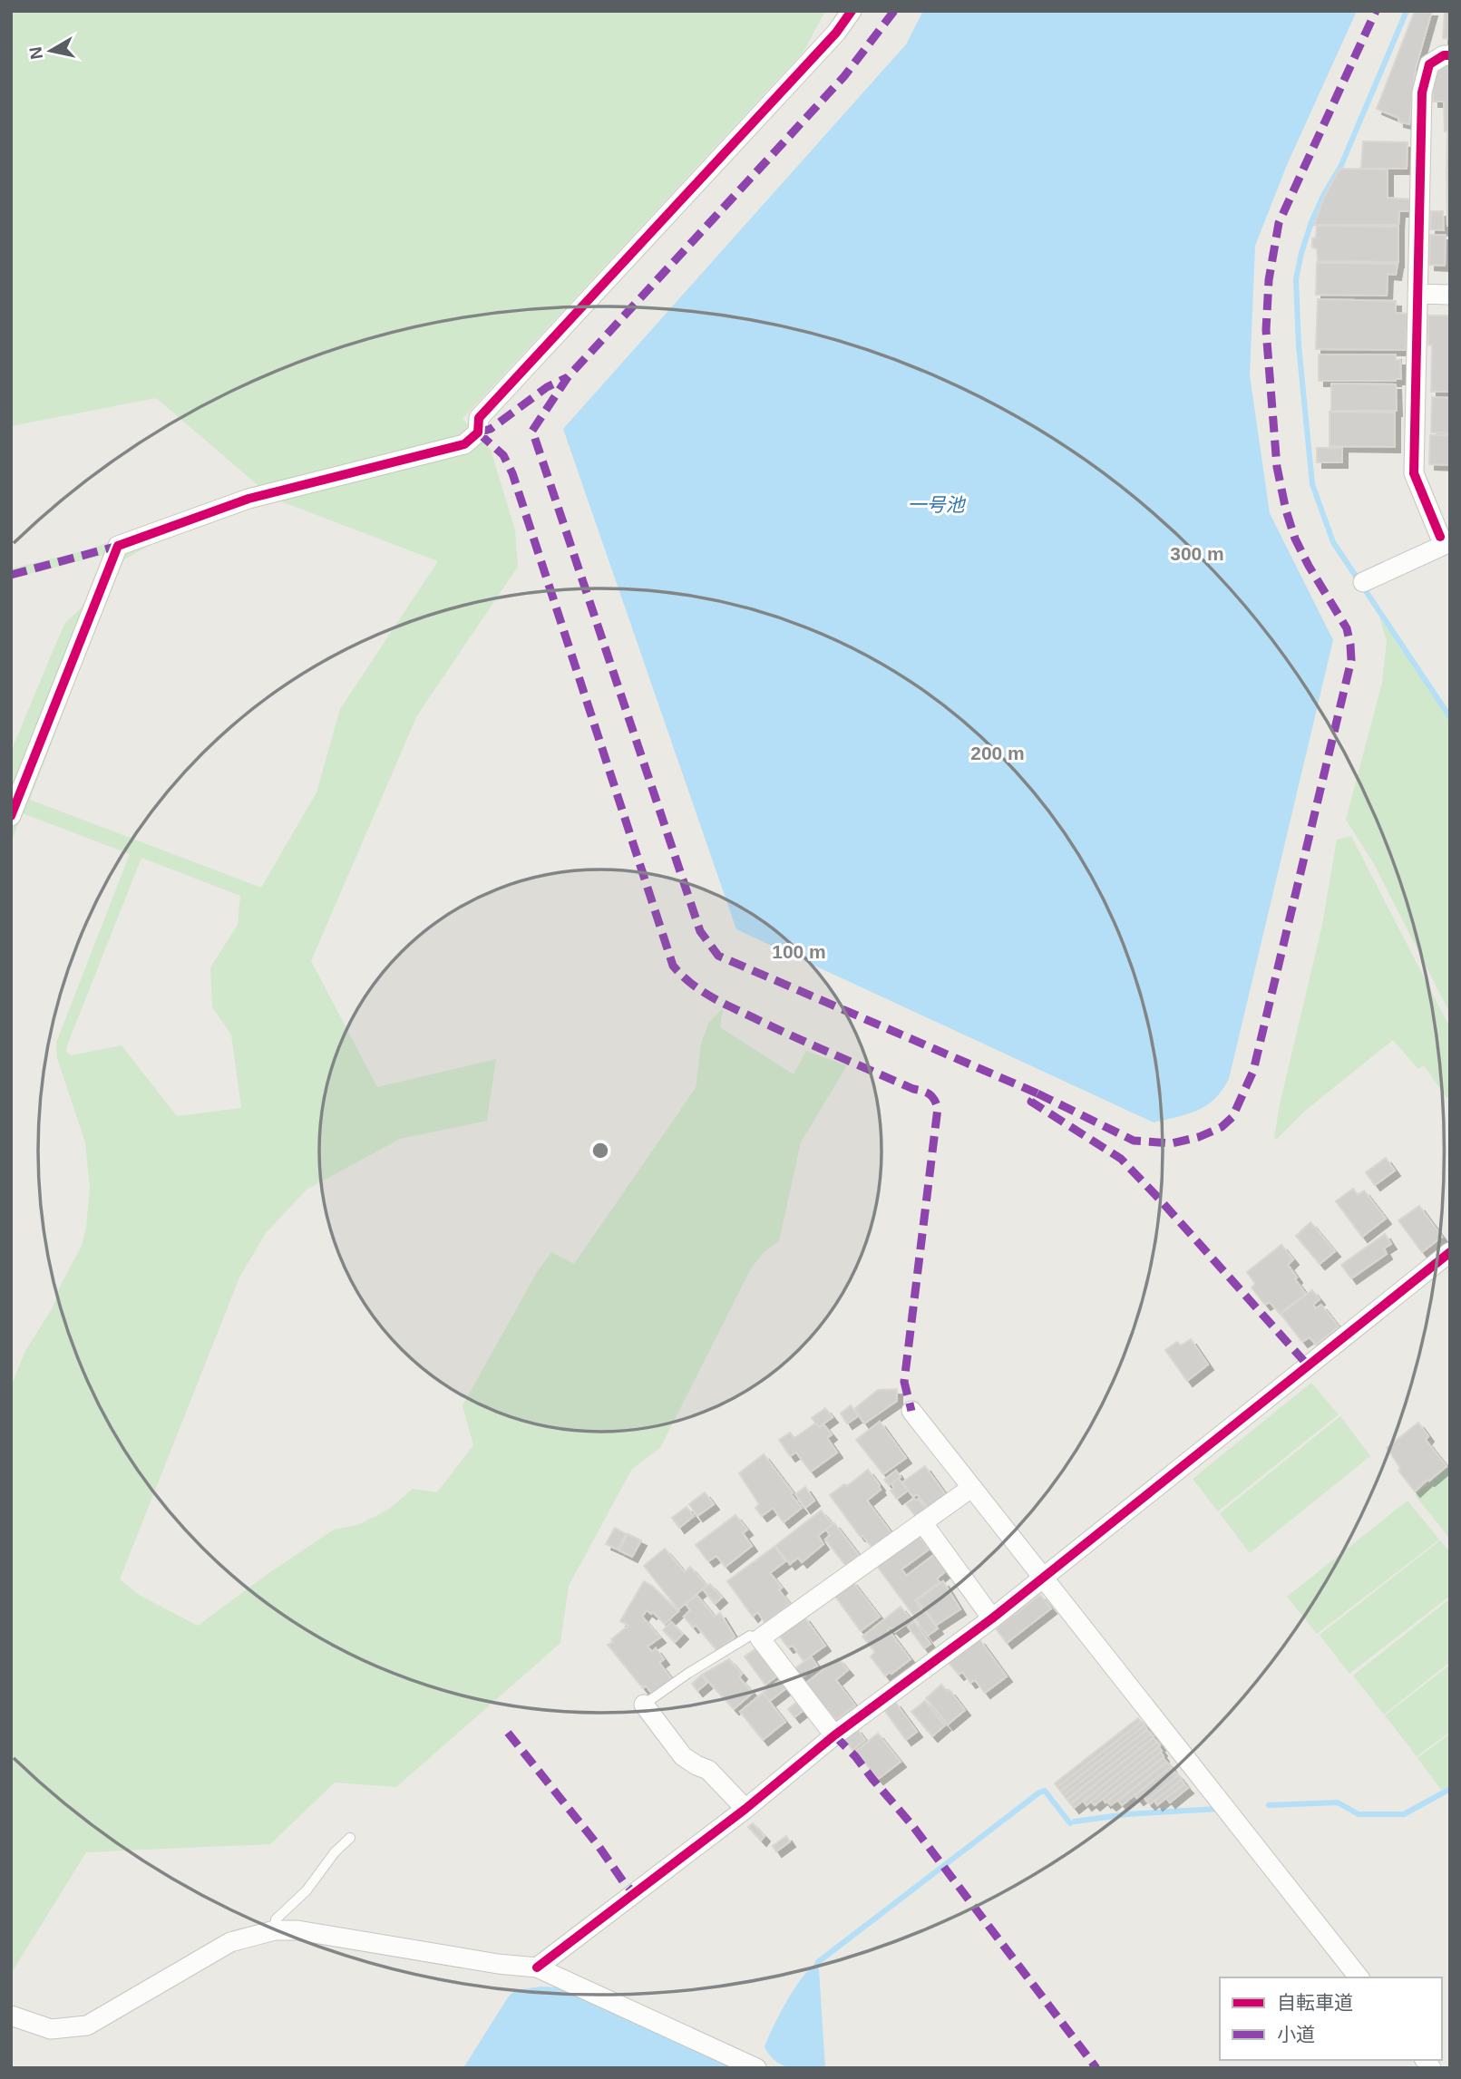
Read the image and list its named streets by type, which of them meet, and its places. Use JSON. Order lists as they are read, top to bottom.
{
  "water": ["一号池"],
  "legend": ["自転車道", "小道"],
  "north": "left",
  "rings": ["300 m", "200 m", "100 m"]
}
